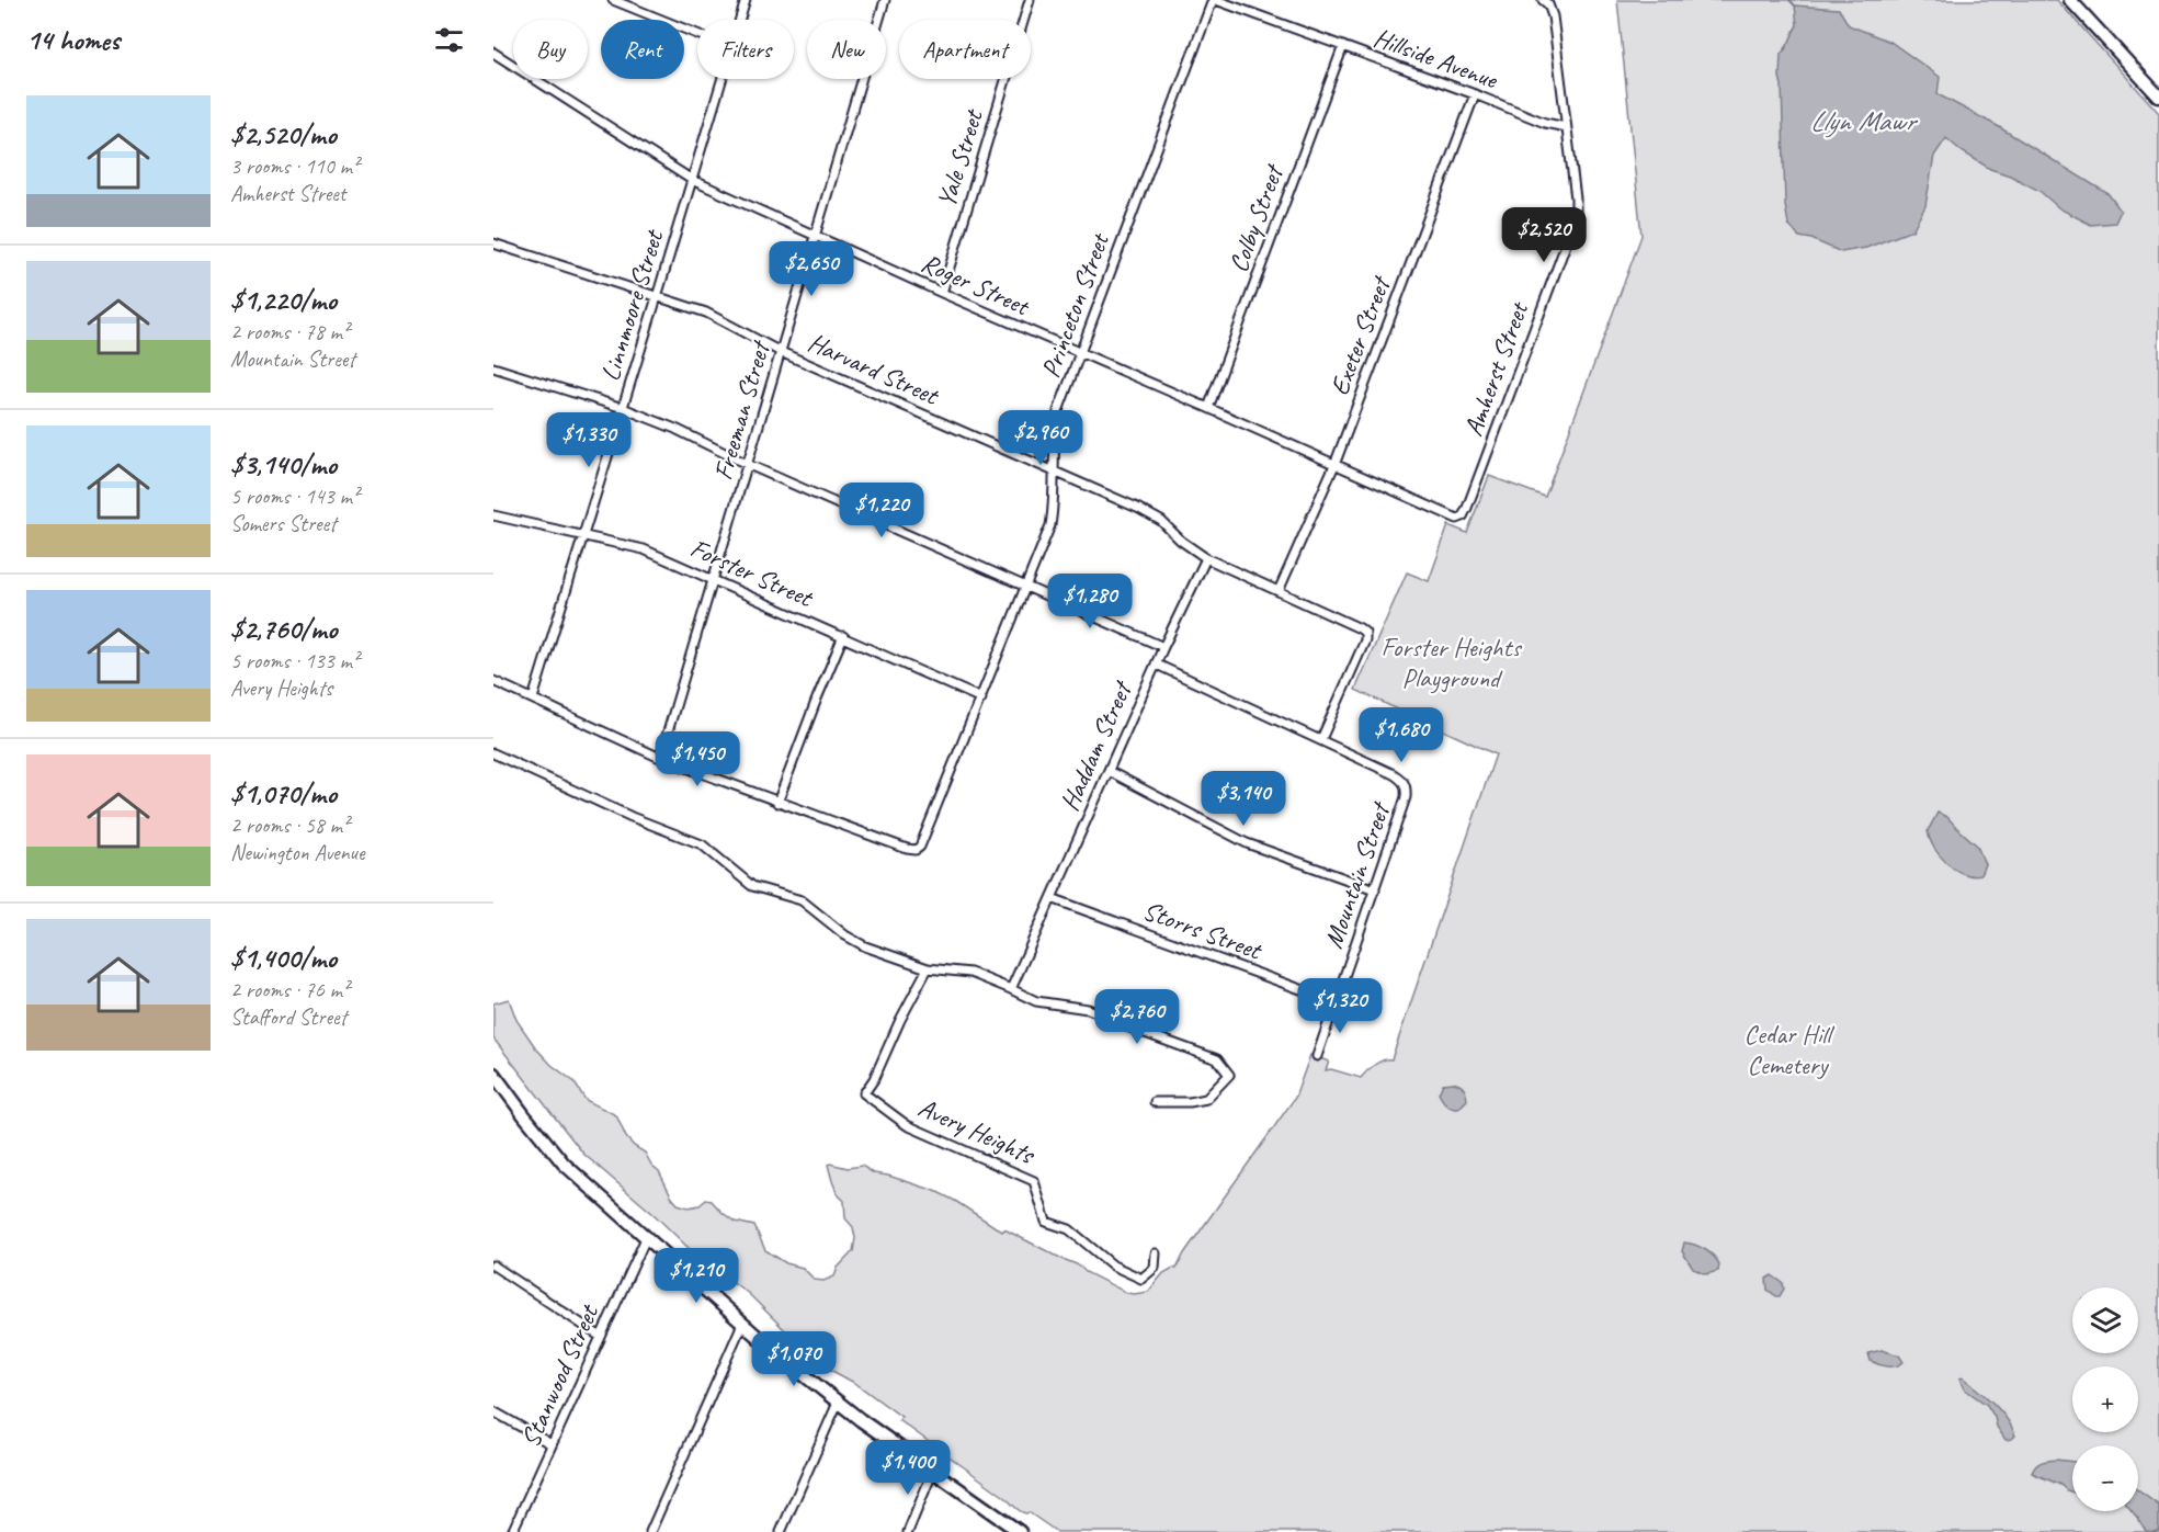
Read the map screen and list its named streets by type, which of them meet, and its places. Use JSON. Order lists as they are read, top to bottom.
{
  "streets": {
    "street": [
      "Hillside Avenue",
      "Yale Street",
      "Colby Street",
      "Roger Street",
      "Linnmoore Street",
      "Princeton Street",
      "Exeter Street",
      "Harvard Street",
      "Amherst Street",
      "Freeman Street",
      "Forster Street",
      "Haddam Street",
      "Mountain Street",
      "Storrs Street",
      "Avery Heights",
      "Stanwood Street"
    ]
  },
  "crossings": [
    ["Hillside Avenue", "Colby Street"],
    ["Hillside Avenue", "Princeton Street"],
    ["Hillside Avenue", "Exeter Street"],
    ["Hillside Avenue", "Amherst Street"],
    ["Yale Street", "Roger Street"],
    ["Colby Street", "Roger Street"],
    ["Roger Street", "Linnmoore Street"],
    ["Roger Street", "Princeton Street"],
    ["Roger Street", "Exeter Street"],
    ["Roger Street", "Amherst Street"],
    ["Roger Street", "Freeman Street"],
    ["Linnmoore Street", "Harvard Street"],
    ["Linnmoore Street", "Forster Street"],
    ["Princeton Street", "Harvard Street"],
    ["Princeton Street", "Forster Street"],
    ["Exeter Street", "Harvard Street"],
    ["Harvard Street", "Freeman Street"],
    ["Harvard Street", "Haddam Street"],
    ["Harvard Street", "Mountain Street"],
    ["Freeman Street", "Forster Street"],
    ["Haddam Street", "Mountain Street"],
    ["Haddam Street", "Storrs Street"],
    ["Mountain Street", "Storrs Street"]
  ],
  "water": ["Llyn Mawr"],
  "parks": ["Forster Heights Playground", "Cedar Hill Cemetery"],
  "page": {
    "heading": "14 homes",
    "chip": [
      "Buy",
      "Rent",
      "Filters",
      "New",
      "Apartment"
    ],
    "list": [
      {
        "name": "$2,520/mo",
        "note": "3 rooms · 110 m² · Amherst Street"
      },
      {
        "name": "$1,220/mo",
        "note": "2 rooms · 78 m² · Mountain Street"
      },
      {
        "name": "$3,140/mo",
        "note": "5 rooms · 143 m² · Somers Street"
      },
      {
        "name": "$2,760/mo",
        "note": "5 rooms · 133 m² · Avery Heights"
      },
      {
        "name": "$1,070/mo",
        "note": "2 rooms · 58 m² · Newington Avenue"
      },
      {
        "name": "$1,400/mo",
        "note": "2 rooms · 76 m² · Stafford Street"
      }
    ],
    "price": [
      "$2,520",
      "$2,650",
      "$2,960",
      "$1,330",
      "$1,220",
      "$1,280",
      "$1,680",
      "$1,450",
      "$3,140",
      "$1,320",
      "$2,760",
      "$1,210",
      "$1,070",
      "$1,400"
    ],
    "map_buttons": ["+", "−"]
  }
}
